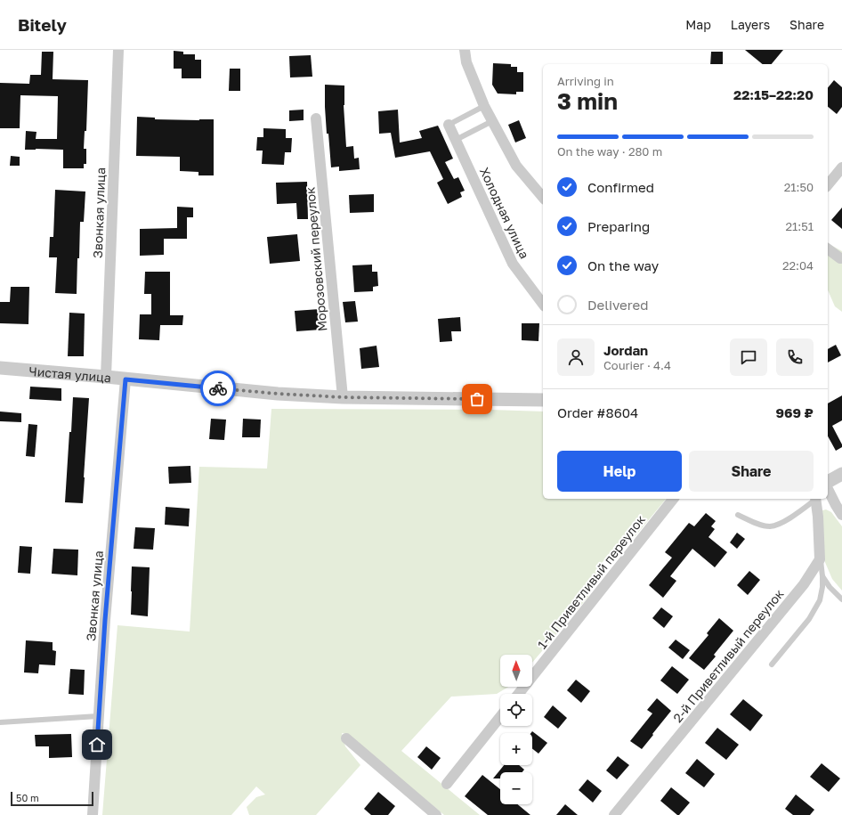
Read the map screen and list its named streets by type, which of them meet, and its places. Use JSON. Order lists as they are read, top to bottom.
{
  "streets": {
    "street": [
      "Звонкая улица",
      "Холодная улица",
      "Морозовский переулок",
      "Чистая улица",
      "1-й Приветливый переулок",
      "2-й Приветливый переулок"
    ]
  },
  "crossings": [
    ["Звонкая улица", "Чистая улица"],
    ["Морозовский переулок", "Чистая улица"]
  ],
  "scale_bar": "50 m",
  "north": "top",
  "page": {
    "header": "Bitely",
    "nav": ["Map", "Layers", "Share"],
    "heading": ["3 min", "Arriving in", "22:15–22:20"],
    "panel": [
      "Jordan",
      "Courier · 4.4",
      "Order #8604",
      "969 ₽"
    ],
    "bar": "On the way · 280 m",
    "list": [
      ["Confirmed", "21:50"],
      ["Preparing", "21:51"],
      ["On the way", "22:04"],
      "Delivered"
    ],
    "buttons": ["Help", "Share"],
    "map_buttons": ["+", "−"],
    "scale": "50 m"
  }
}
